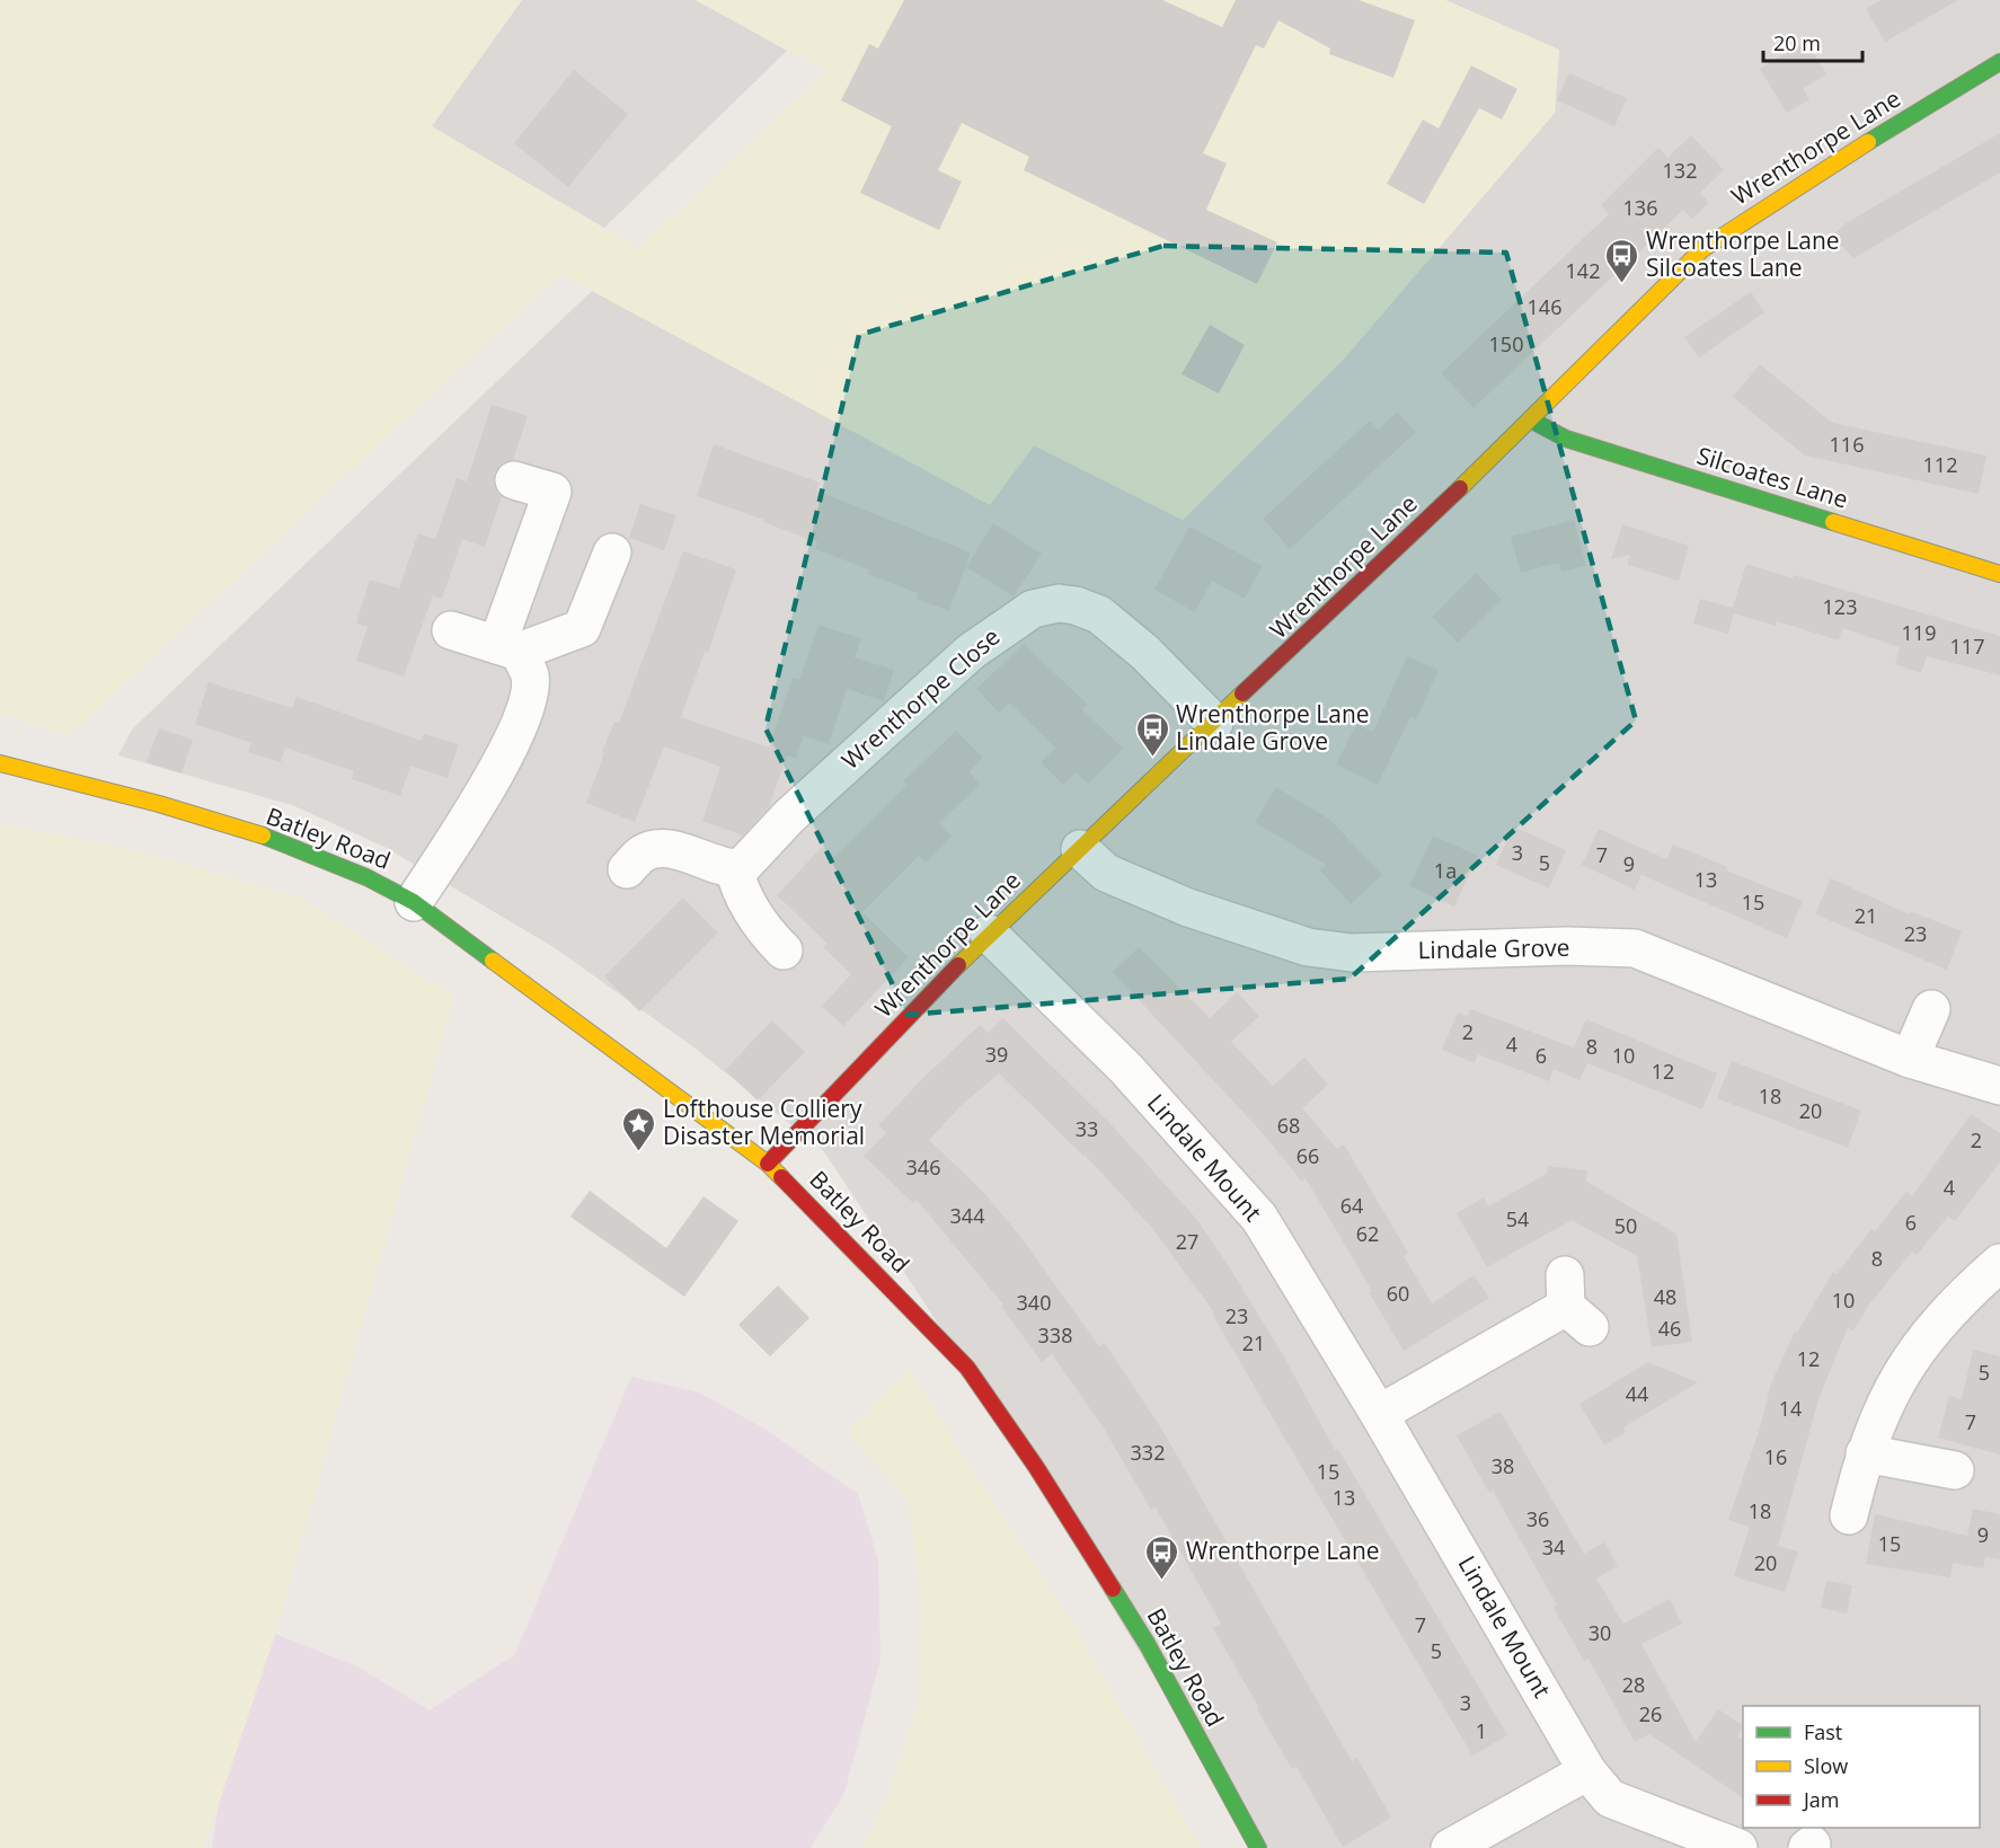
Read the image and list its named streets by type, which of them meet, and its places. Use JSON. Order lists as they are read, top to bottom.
{
  "streets": {
    "street": [
      "Wrenthorpe Lane",
      "Silcoates Lane",
      "Wrenthorpe Close",
      "Batley Road",
      "Lindale Grove",
      "Lindale Mount"
    ]
  },
  "crossings": [
    ["Wrenthorpe Lane", "Silcoates Lane"],
    ["Wrenthorpe Lane", "Wrenthorpe Close"],
    ["Wrenthorpe Lane", "Batley Road"],
    ["Wrenthorpe Lane", "Lindale Grove"],
    ["Wrenthorpe Lane", "Lindale Mount"]
  ],
  "places": {
    "bus stop": ["Wrenthorpe Lane Silcoates Lane", "Wrenthorpe Lane Lindale Grove", "Wrenthorpe Lane"],
    "place": ["Lofthouse Colliery Disaster Memorial"]
  },
  "house_numbers": [
    "132",
    "136",
    "142",
    "146",
    "150",
    "116",
    "112",
    "123",
    "119",
    "117",
    "3",
    "7",
    "5",
    "9",
    "1a",
    "13",
    "15",
    "21",
    "23",
    "2",
    "4",
    "8",
    "39",
    "6",
    "10",
    "12",
    "18",
    "20",
    "68",
    "33",
    "2",
    "66",
    "346",
    "4",
    "64",
    "344",
    "54",
    "6",
    "50",
    "62",
    "27",
    "8",
    "60",
    "48",
    "10",
    "340",
    "23",
    "46",
    "338",
    "21",
    "12",
    "5",
    "44",
    "14",
    "7",
    "332",
    "16",
    "38",
    "15",
    "13",
    "18",
    "36",
    "9",
    "15",
    "34",
    "20",
    "7",
    "30",
    "5",
    "28",
    "3",
    "26",
    "1"
  ],
  "legend": ["Fast", "Slow", "Jam"],
  "scale_bar": "20 m"
}
